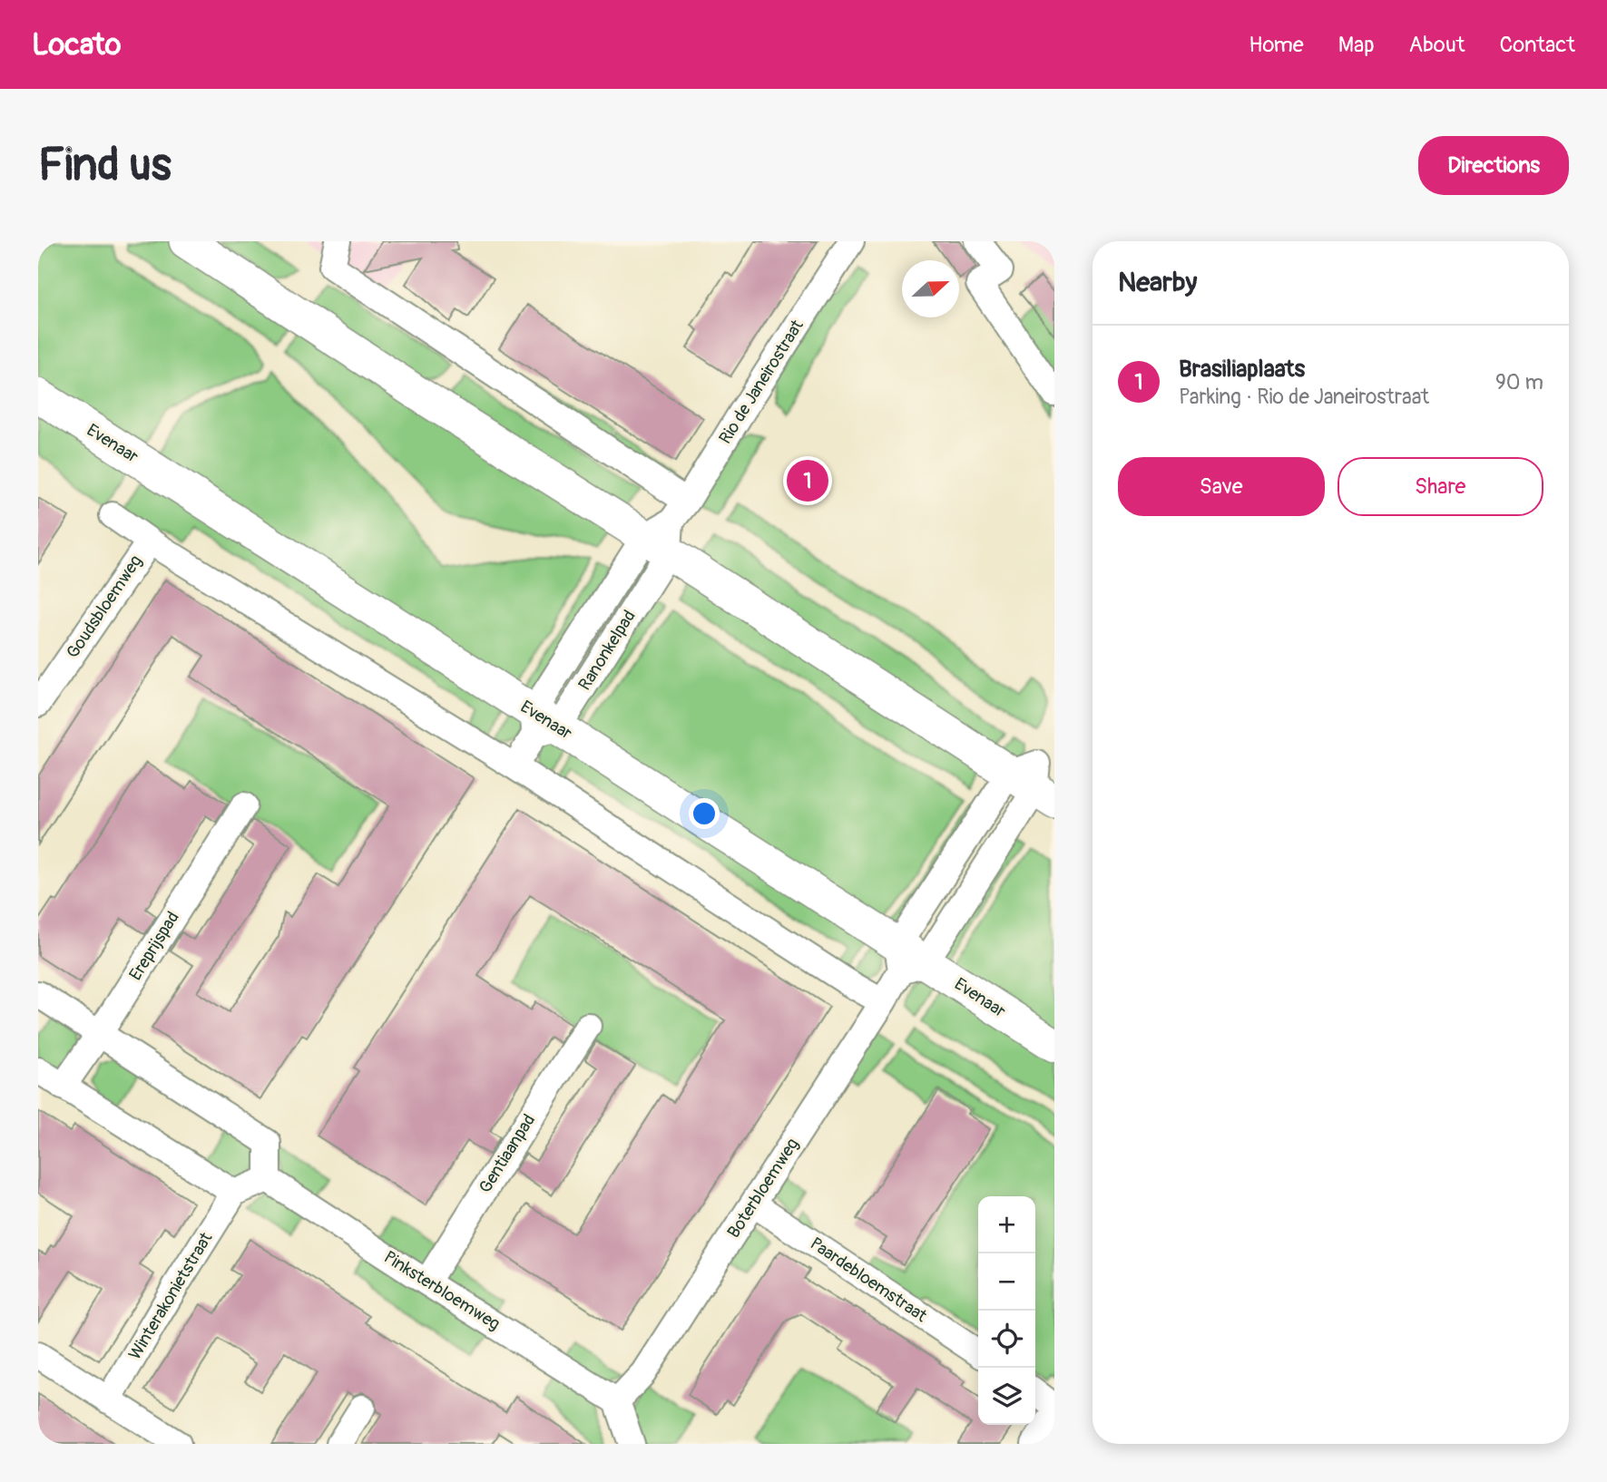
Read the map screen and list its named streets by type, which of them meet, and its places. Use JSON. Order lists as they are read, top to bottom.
{
  "streets": {
    "main road": ["Evenaar"],
    "street": [
      "Rio de Janeirostraat",
      "Goudsbloemweg",
      "Ranonkelpad",
      "Ereprijspad",
      "Gentiaanpad",
      "Boterbloemweg",
      "Paardebloemstraat",
      "Pinksterbloemweg",
      "Winterakonietstraat"
    ]
  },
  "crossings": [
    ["Rio de Janeirostraat", "Ranonkelpad"],
    ["Evenaar", "Ranonkelpad"],
    ["Evenaar", "Boterbloemweg"],
    ["Gentiaanpad", "Pinksterbloemweg"],
    ["Boterbloemweg", "Paardebloemstraat"],
    ["Boterbloemweg", "Pinksterbloemweg"]
  ],
  "north": "right",
  "page": {
    "header": "Locato",
    "nav": [
      "Home",
      "Map",
      "About",
      "Contact"
    ],
    "buttons": [
      "Directions",
      ["Save", "Share"]
    ],
    "title": "Find us",
    "heading": "Nearby",
    "list": [
      {
        "mark": "1",
        "name": "Brasiliaplaats",
        "note": "Parking · Rio de Janeirostraat",
        "value": "90 m"
      }
    ],
    "pins": "1",
    "map_buttons": ["+", "−"]
  }
}
